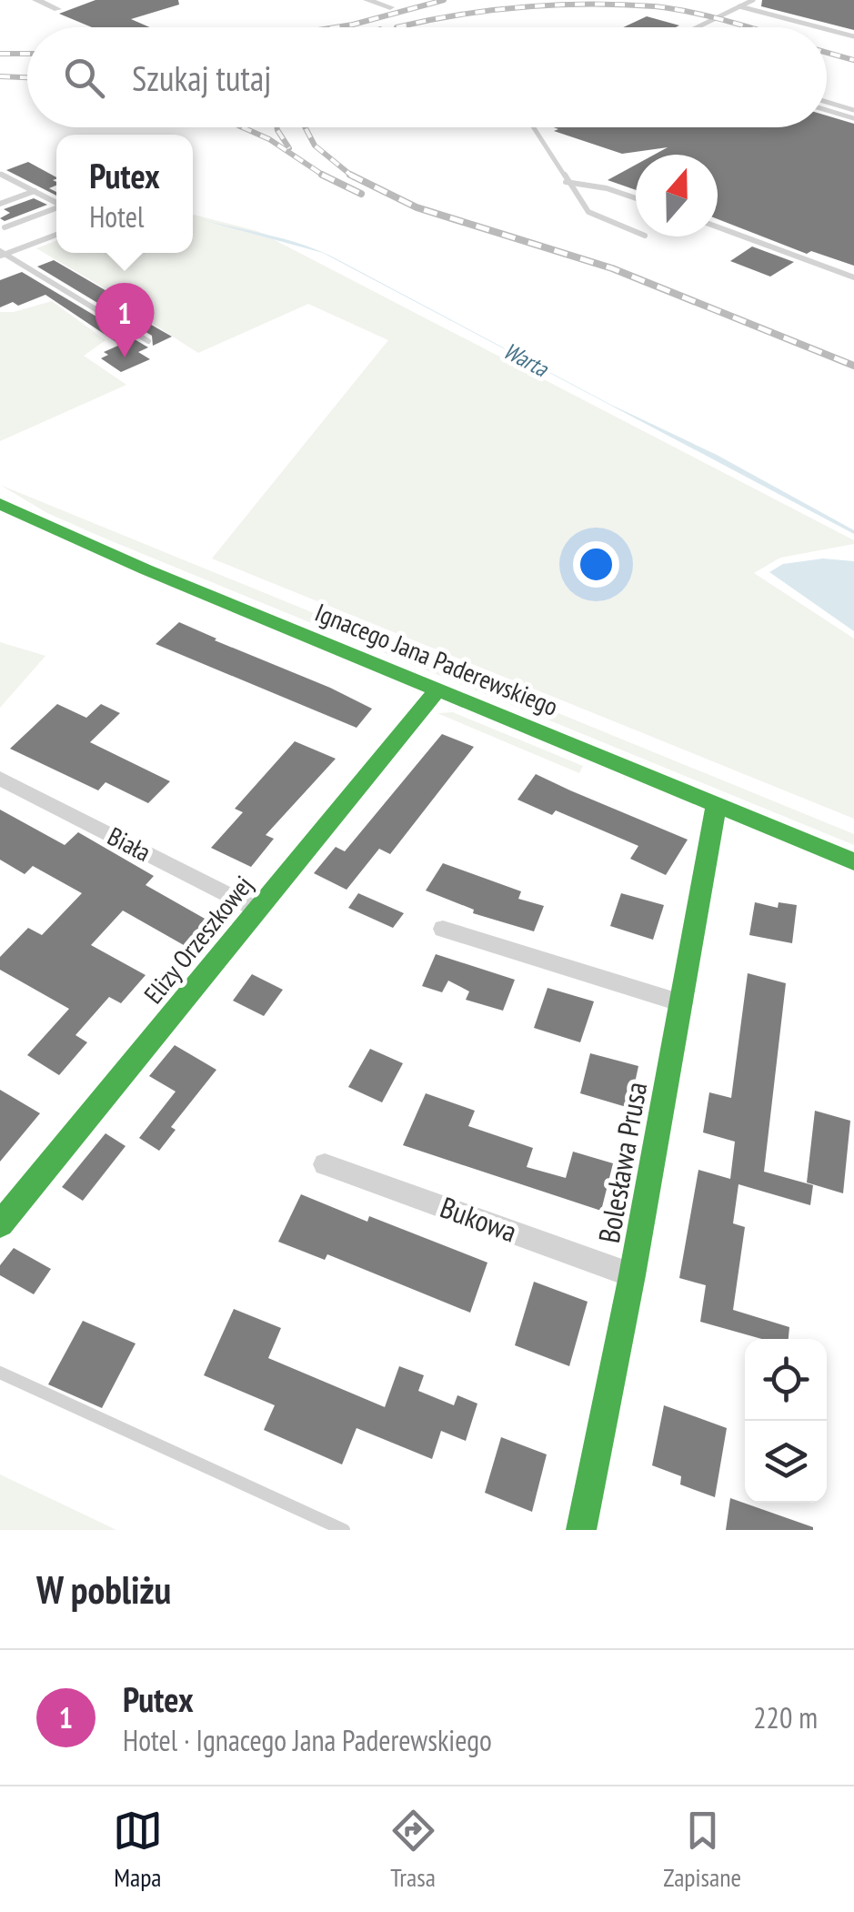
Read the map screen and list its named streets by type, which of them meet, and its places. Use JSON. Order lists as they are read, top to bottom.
{
  "streets": {
    "street": [
      "Ignacego Jana Paderewskiego",
      "Biała",
      "Elizy Orzeszkowej",
      "Bolesława Prusa",
      "Bukowa"
    ]
  },
  "crossings": [
    ["Ignacego Jana Paderewskiego", "Elizy Orzeszkowej"],
    ["Ignacego Jana Paderewskiego", "Bolesława Prusa"],
    ["Biała", "Elizy Orzeszkowej"],
    ["Bolesława Prusa", "Bukowa"]
  ],
  "water": ["Warta"],
  "north": "top",
  "page": {
    "search": "Szukaj tutaj",
    "popup": ["Putex", "Hotel"],
    "pins": "1",
    "heading": "W pobliżu",
    "list": [
      {
        "mark": "1",
        "name": "Putex",
        "note": "Hotel · Ignacego Jana Paderewskiego",
        "value": "220 m"
      }
    ],
    "nav": ["Mapa", "Trasa", "Zapisane"]
  }
}
